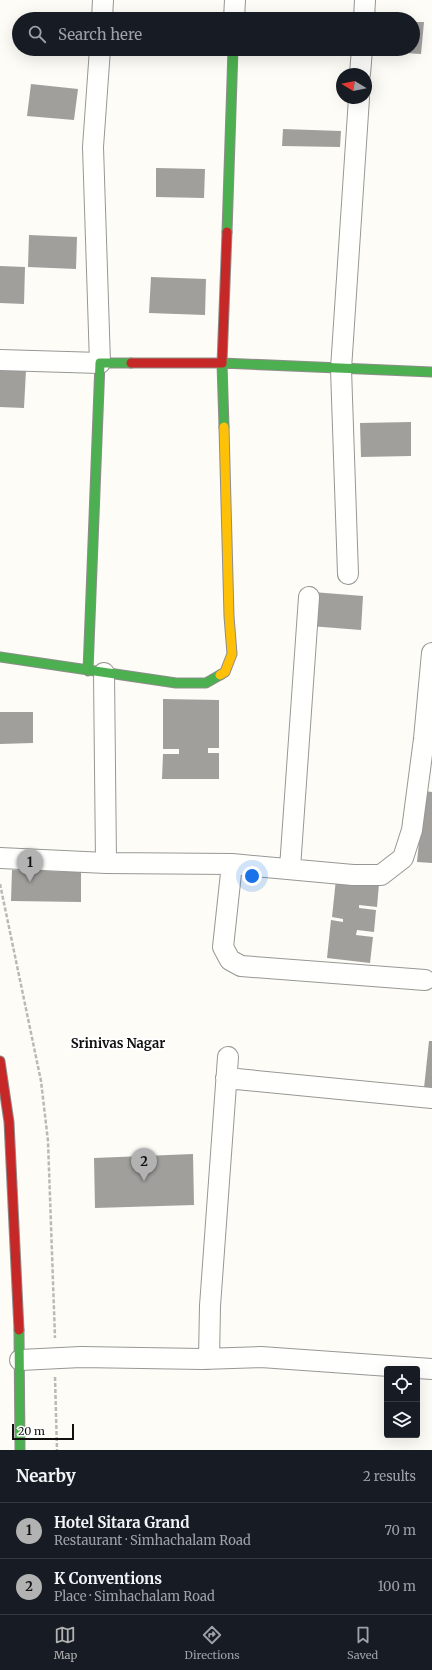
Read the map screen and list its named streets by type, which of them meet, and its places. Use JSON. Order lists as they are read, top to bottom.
{
  "districts": ["Srinivas Nagar"],
  "scale_bar": "20 m",
  "north": "left",
  "page": {
    "search": "Search here",
    "pins": ["1", "2"],
    "scale": "20 m",
    "heading": ["Nearby", "2 results"],
    "list": [
      {
        "mark": "1",
        "name": "Hotel Sitara Grand",
        "note": "Restaurant · Simhachalam Road",
        "value": "70 m"
      },
      {
        "mark": "2",
        "name": "K Conventions",
        "note": "Place · Simhachalam Road",
        "value": "100 m"
      }
    ],
    "nav": ["Map", "Directions", "Saved"]
  }
}
